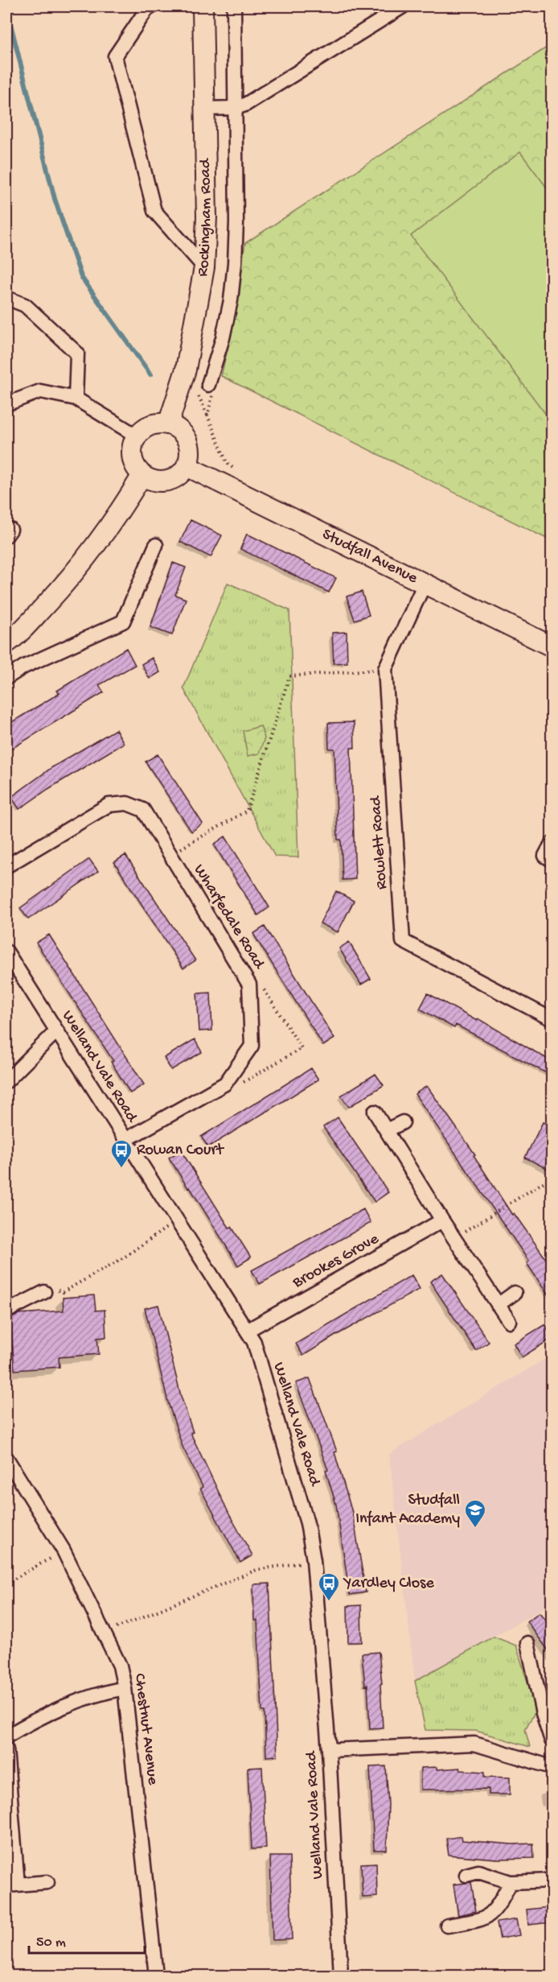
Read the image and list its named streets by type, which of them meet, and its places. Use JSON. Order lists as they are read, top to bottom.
{
  "streets": {
    "street": [
      "Rockingham Road",
      "Studfall Avenue",
      "Rowlett Road",
      "Wharfedale Road",
      "Welland Vale Road",
      "Brookes Grove",
      "Chestnut Avenue"
    ]
  },
  "crossings": [
    ["Rockingham Road", "Studfall Avenue"],
    ["Studfall Avenue", "Rowlett Road"],
    ["Wharfedale Road", "Welland Vale Road"],
    ["Welland Vale Road", "Brookes Grove"]
  ],
  "places": {
    "bus stop": ["Rowan Court", "Yardley Close"],
    "school or university": ["Studfall Infant Academy"]
  },
  "scale_bar": "50 m"
}
